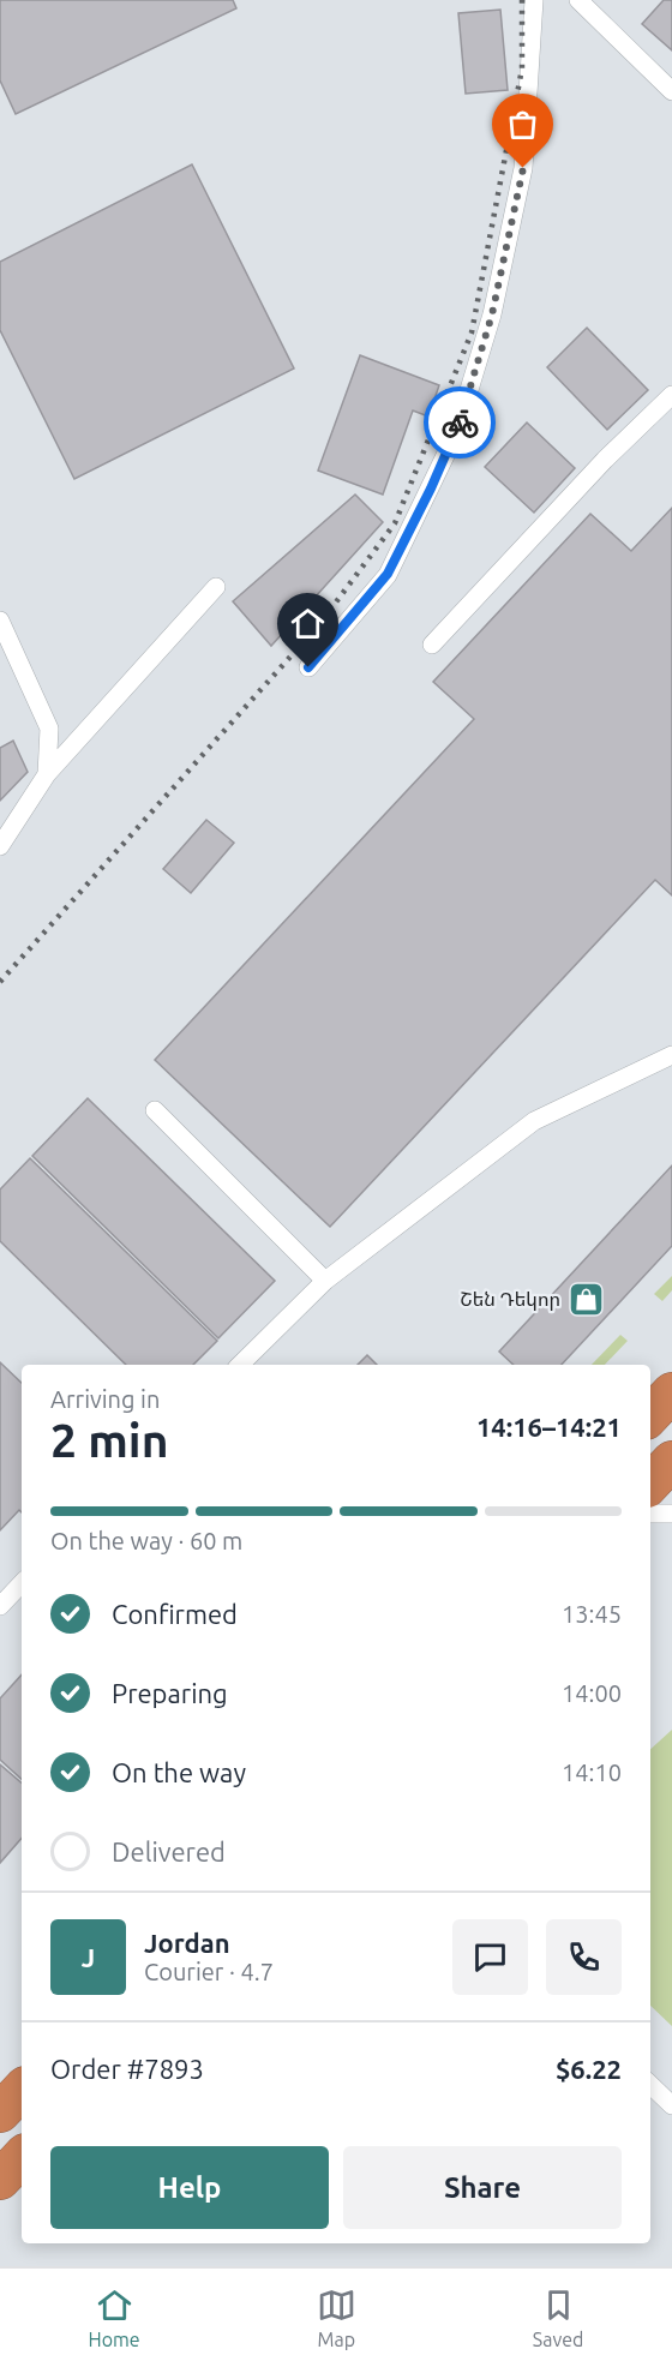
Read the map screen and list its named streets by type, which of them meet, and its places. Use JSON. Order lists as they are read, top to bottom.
{
  "places": {
    "shop": ["Շեն Դեկոր"]
  },
  "page": {
    "heading": ["2 min", "Arriving in", "14:16–14:21"],
    "panel": [
      "Jordan",
      "Courier · 4.7",
      "Order #7893",
      "$6.22"
    ],
    "bar": "On the way · 60 m",
    "list": [
      ["Confirmed", "13:45"],
      ["Preparing", "14:00"],
      ["On the way", "14:10"],
      "Delivered"
    ],
    "round": "J",
    "buttons": ["Help", "Share"],
    "tabs": ["Home", "Map", "Saved"]
  }
}
